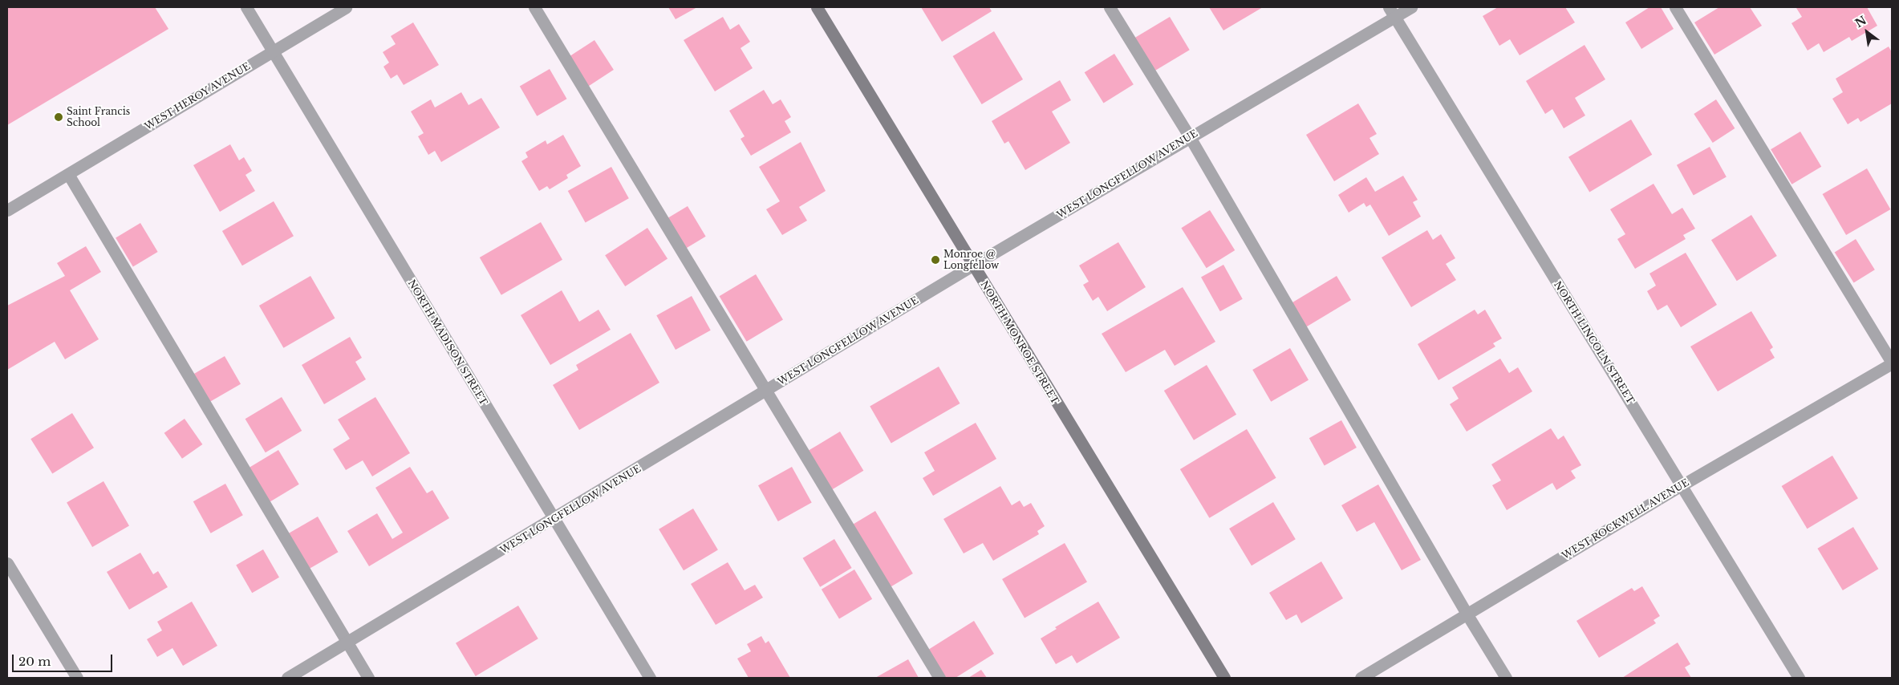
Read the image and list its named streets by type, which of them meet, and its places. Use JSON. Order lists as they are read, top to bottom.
{
  "streets": {
    "main road": ["NORTH MONROE STREET"],
    "street": [
      "WEST HEROY AVENUE",
      "WEST LONGFELLOW AVENUE",
      "NORTH MADISON STREET",
      "NORTH LINCOLN STREET",
      "WEST ROCKWELL AVENUE"
    ]
  },
  "crossings": [
    ["WEST HEROY AVENUE", "NORTH MADISON STREET"],
    ["WEST LONGFELLOW AVENUE", "NORTH MADISON STREET"],
    ["WEST LONGFELLOW AVENUE", "NORTH MONROE STREET"],
    ["WEST LONGFELLOW AVENUE", "NORTH LINCOLN STREET"],
    ["NORTH LINCOLN STREET", "WEST ROCKWELL AVENUE"]
  ],
  "places": ["Saint Francis School", "Monroe @ Longfellow"],
  "scale_bar": "20 m",
  "north": "top left"
}
